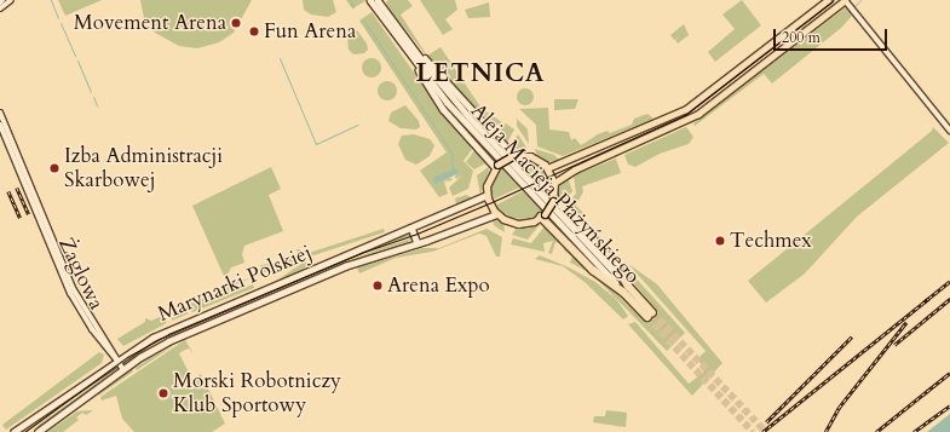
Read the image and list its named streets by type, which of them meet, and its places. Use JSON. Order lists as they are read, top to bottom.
{
  "streets": {
    "highway": ["Aleja Macieja Płażyńskiego"],
    "main road": ["Marynarki Polskiej"],
    "street": ["Żaglowa"]
  },
  "crossings": [
    ["Żaglowa", "Marynarki Polskiej"]
  ],
  "districts": ["LETNICA"],
  "places": [
    "Movement Arena",
    "Fun Arena",
    "Izba Administracji Skarbowej",
    "Techmex",
    "Arena Expo",
    "Morski Robotniczy Klub Sportowy"
  ],
  "scale_bar": "200 m"
}
